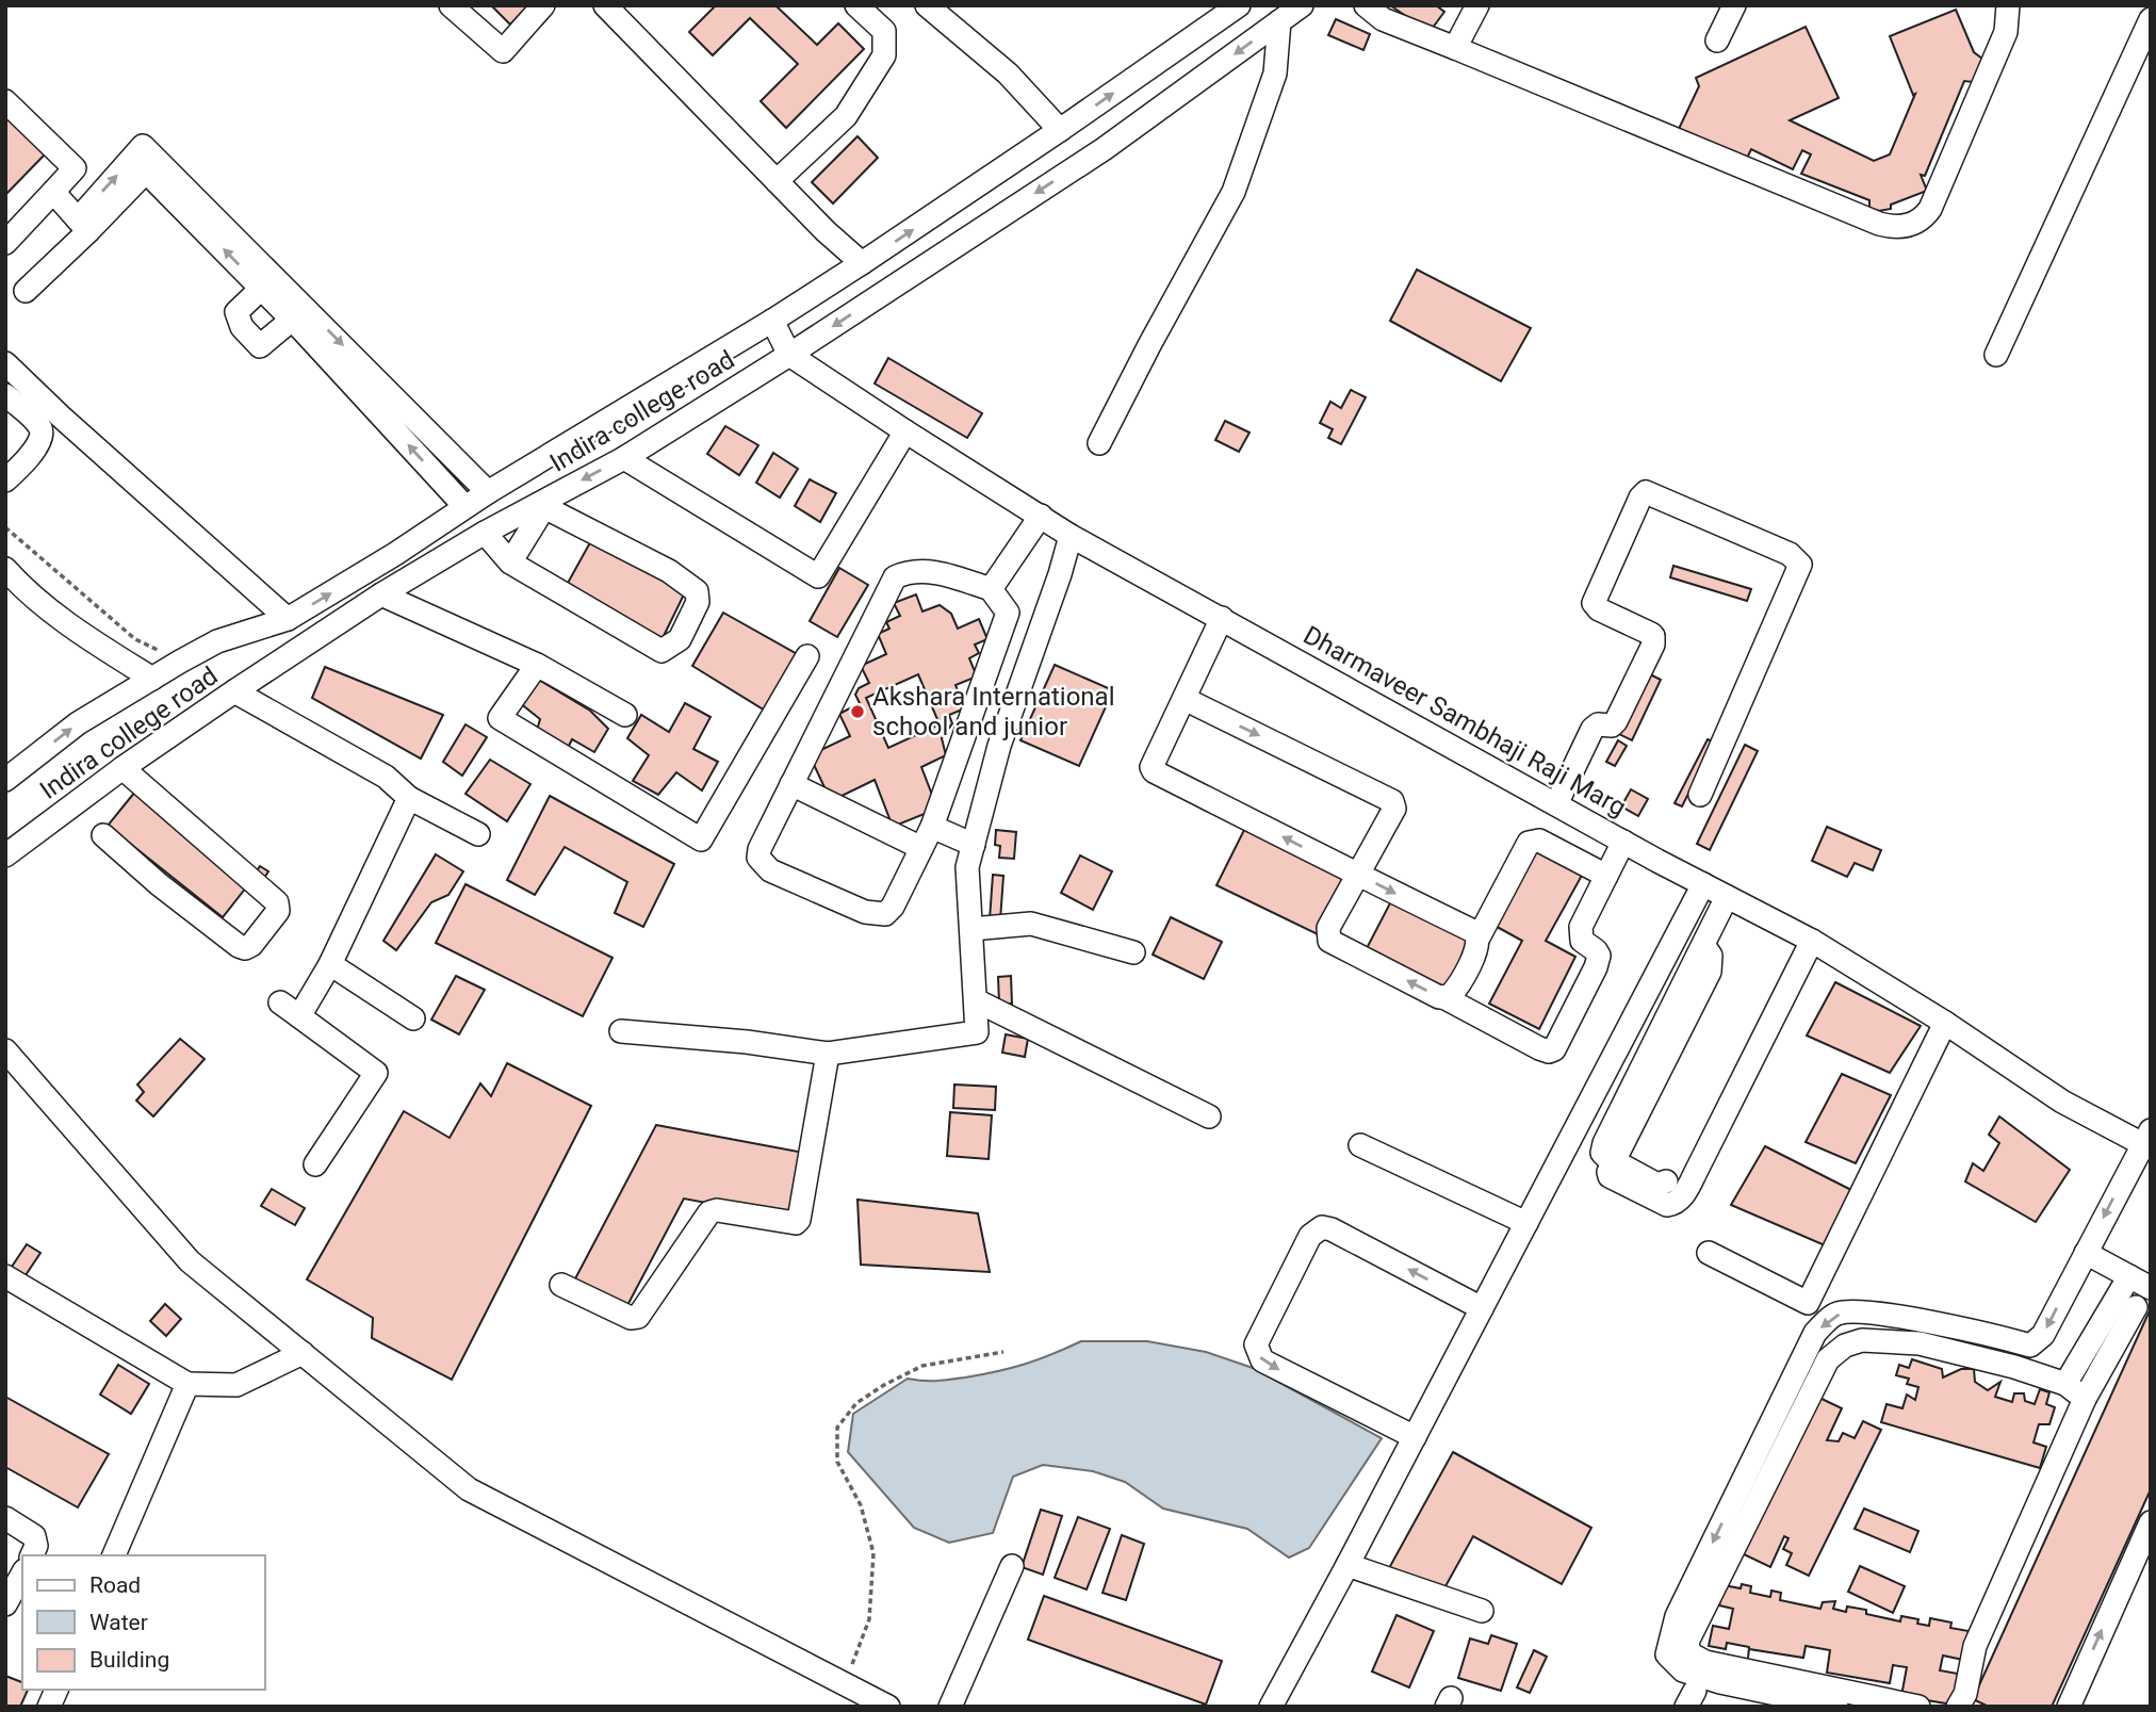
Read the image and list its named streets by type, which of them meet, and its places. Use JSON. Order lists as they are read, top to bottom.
{
  "streets": {
    "street": ["Indira college road", "Dharmaveer Sambhaji Raji Marg"]
  },
  "crossings": [
    ["Indira college road", "Dharmaveer Sambhaji Raji Marg"]
  ],
  "places": ["Akshara International school and junior"],
  "legend": ["Road", "Water", "Building"]
}
